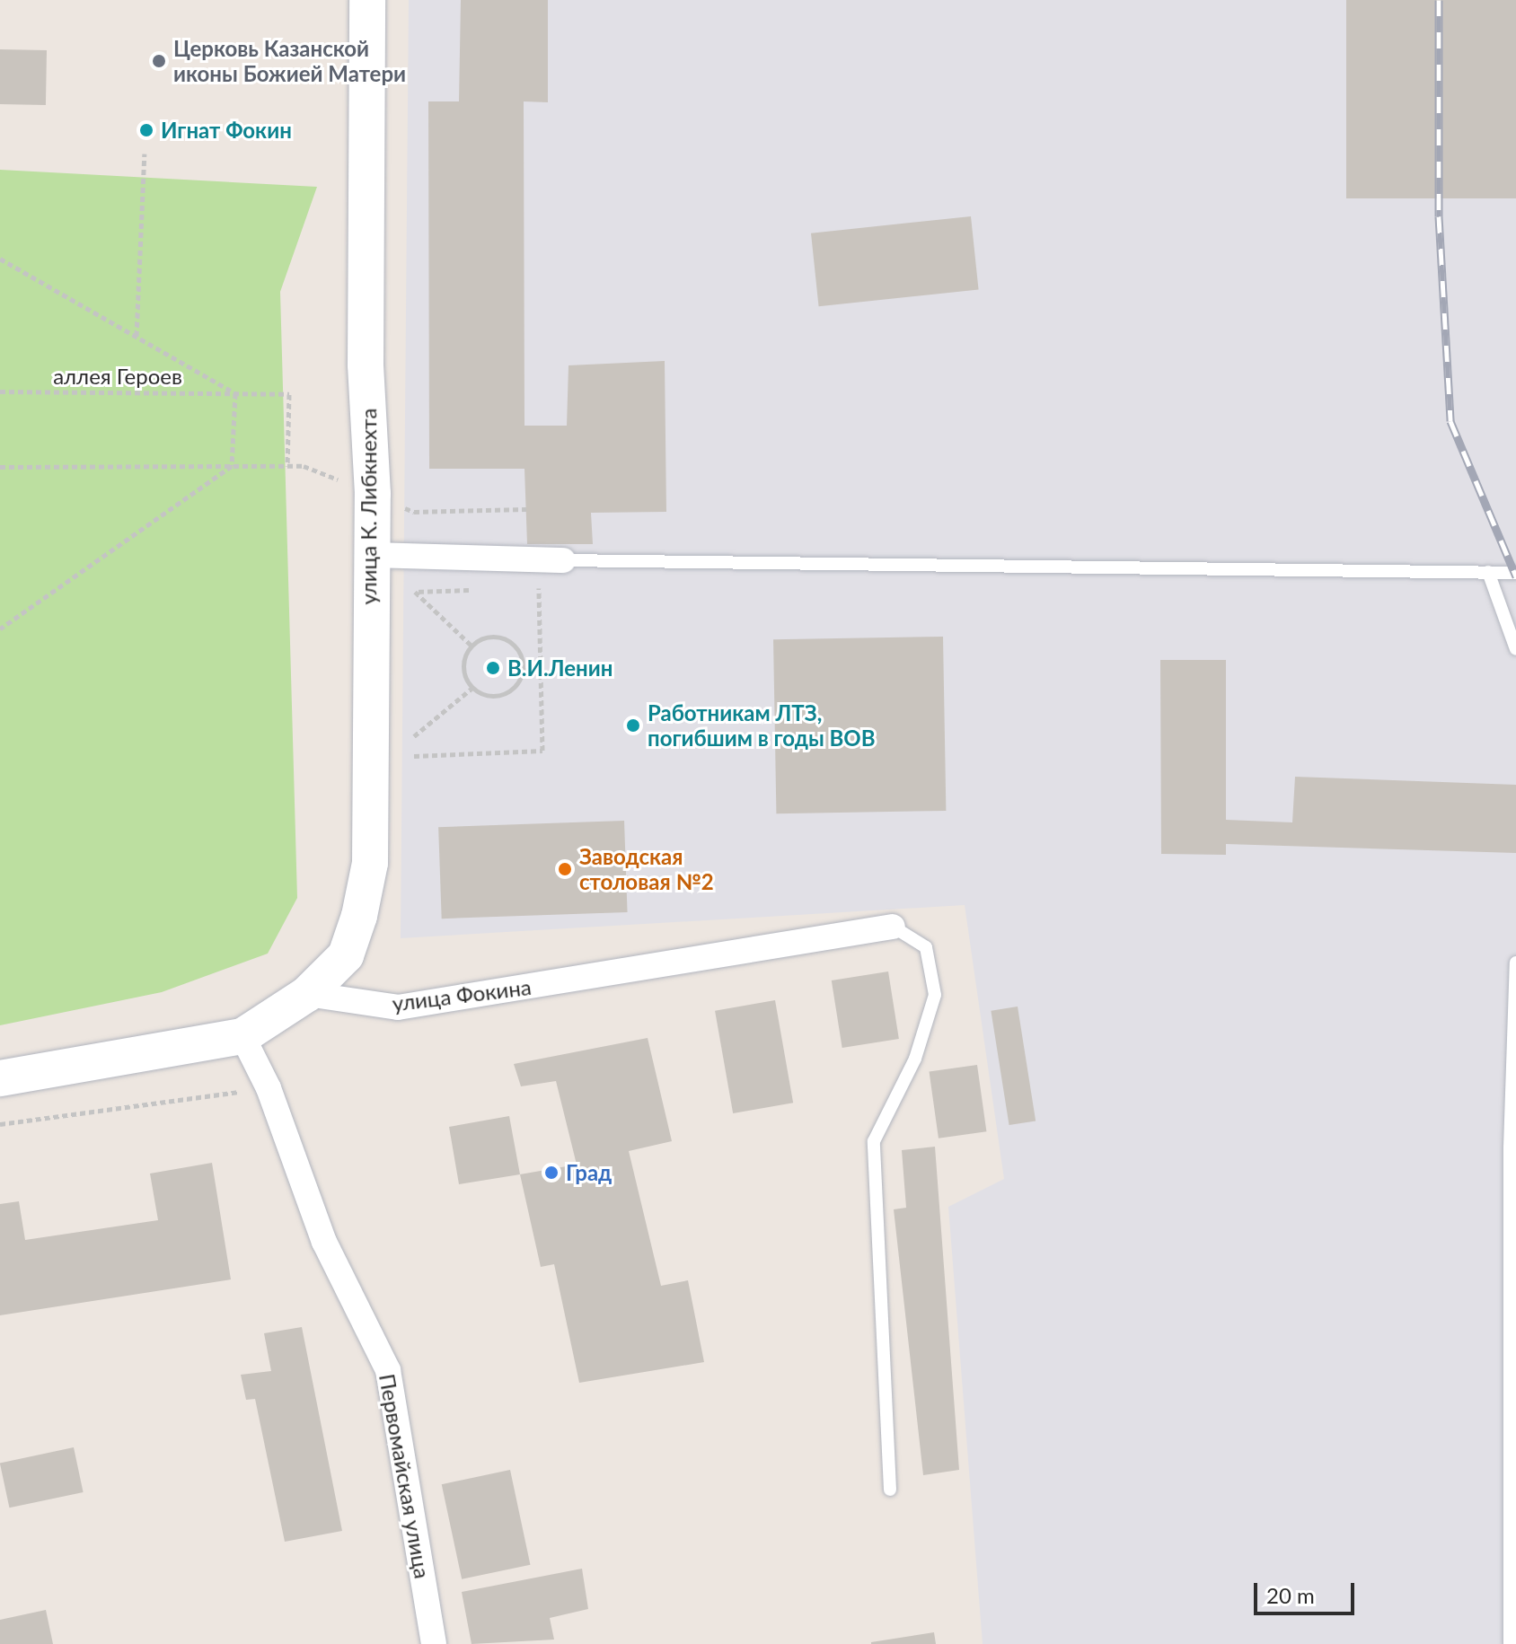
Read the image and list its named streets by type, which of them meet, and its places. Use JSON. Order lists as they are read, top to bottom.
{
  "streets": {
    "street": ["улица К. Либкнехта", "улица Фокина", "Первомайская улица"],
    "path": ["аллея Героев"]
  },
  "crossings": [
    ["улица К. Либкнехта", "улица Фокина"]
  ],
  "places": [
    "Церковь Казанской иконы Божией Матери",
    "Игнат Фокин",
    "В.И.Ленин",
    "Работникам ЛТЗ, погибшим в годы ВОВ",
    "Заводская столовая №2",
    "Град"
  ],
  "scale_bar": "20 m"
}
